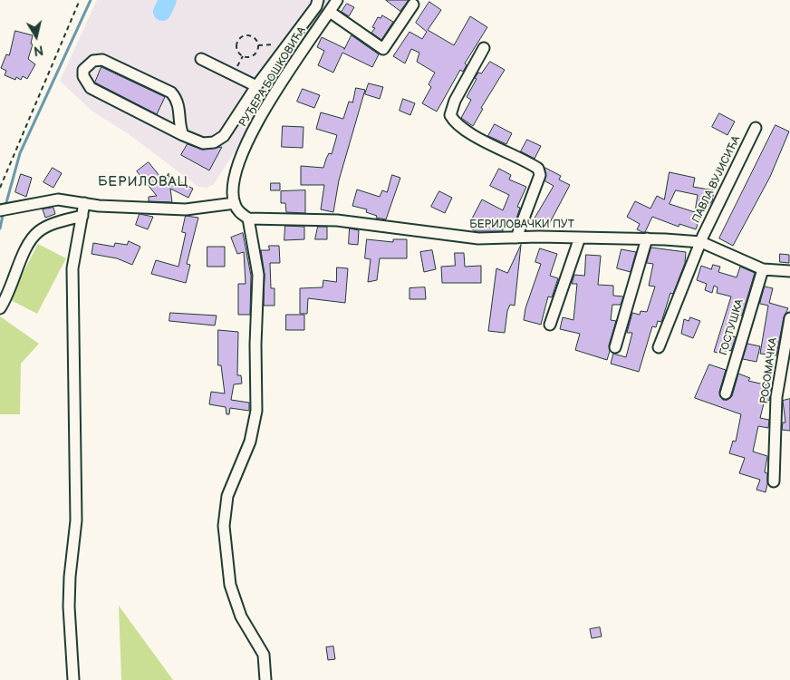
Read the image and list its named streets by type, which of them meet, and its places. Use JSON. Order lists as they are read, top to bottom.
{
  "streets": {
    "street": [
      "РУЂЕРА БОШКОВИЋА",
      "ПАВЛА ВУЈИСИЋА",
      "БЕРИЛОВАЧКИ ПУТ",
      "ГОСТУШКА",
      "РОСОМАЧКА"
    ]
  },
  "crossings": [
    ["ПАВЛА ВУЈИСИЋА", "БЕРИЛОВАЧКИ ПУТ"],
    ["БЕРИЛОВАЧКИ ПУТ", "ГОСТУШКА"]
  ],
  "districts": ["БЕРИЛОВАЦ"],
  "north": "bottom"
}
